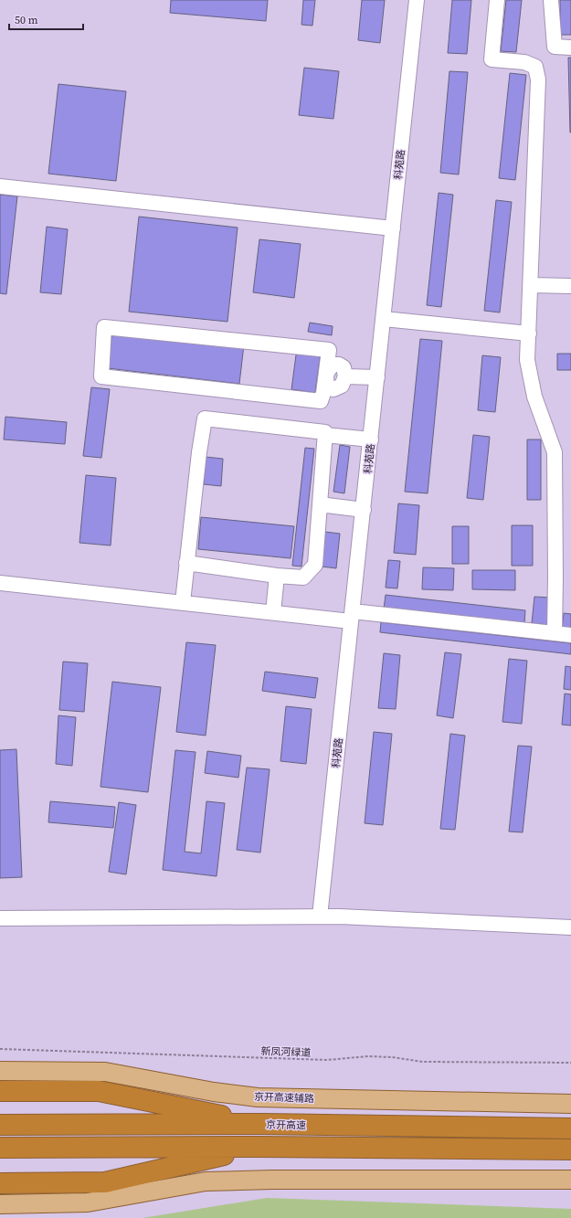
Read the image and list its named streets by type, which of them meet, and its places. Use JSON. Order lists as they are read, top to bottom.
{
  "streets": {
    "highway": ["京开高速"],
    "main road": ["京开高速辅路"],
    "street": ["科苑路"],
    "path": ["新凤河绿道"]
  },
  "scale_bar": "50 m"
}
